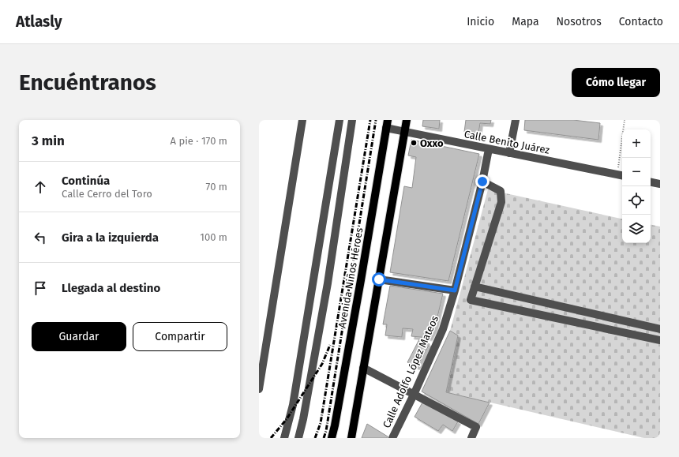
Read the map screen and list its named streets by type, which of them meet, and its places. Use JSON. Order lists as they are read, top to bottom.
{
  "streets": {
    "main road": ["Avenida Niños Héroes"],
    "street": ["Calle Benito Juárez", "Calle Adolfo López Mateos"]
  },
  "crossings": [
    ["Calle Benito Juárez", "Avenida Niños Héroes"],
    ["Calle Benito Juárez", "Calle Adolfo López Mateos"]
  ],
  "places": ["Oxxo"],
  "page": {
    "header": "Atlasly",
    "nav": [
      "Inicio",
      "Mapa",
      "Nosotros",
      "Contacto"
    ],
    "buttons": [
      "Cómo llegar",
      ["Guardar", "Compartir"]
    ],
    "title": "Encuéntranos",
    "heading": ["3 min", "A pie · 170 m"],
    "map_buttons": ["+", "−"],
    "list": [
      ["Continúa", "Calle Cerro del Toro", "70 m"],
      ["Gira a la izquierda", "100 m"],
      "Llegada al destino"
    ]
  }
}
